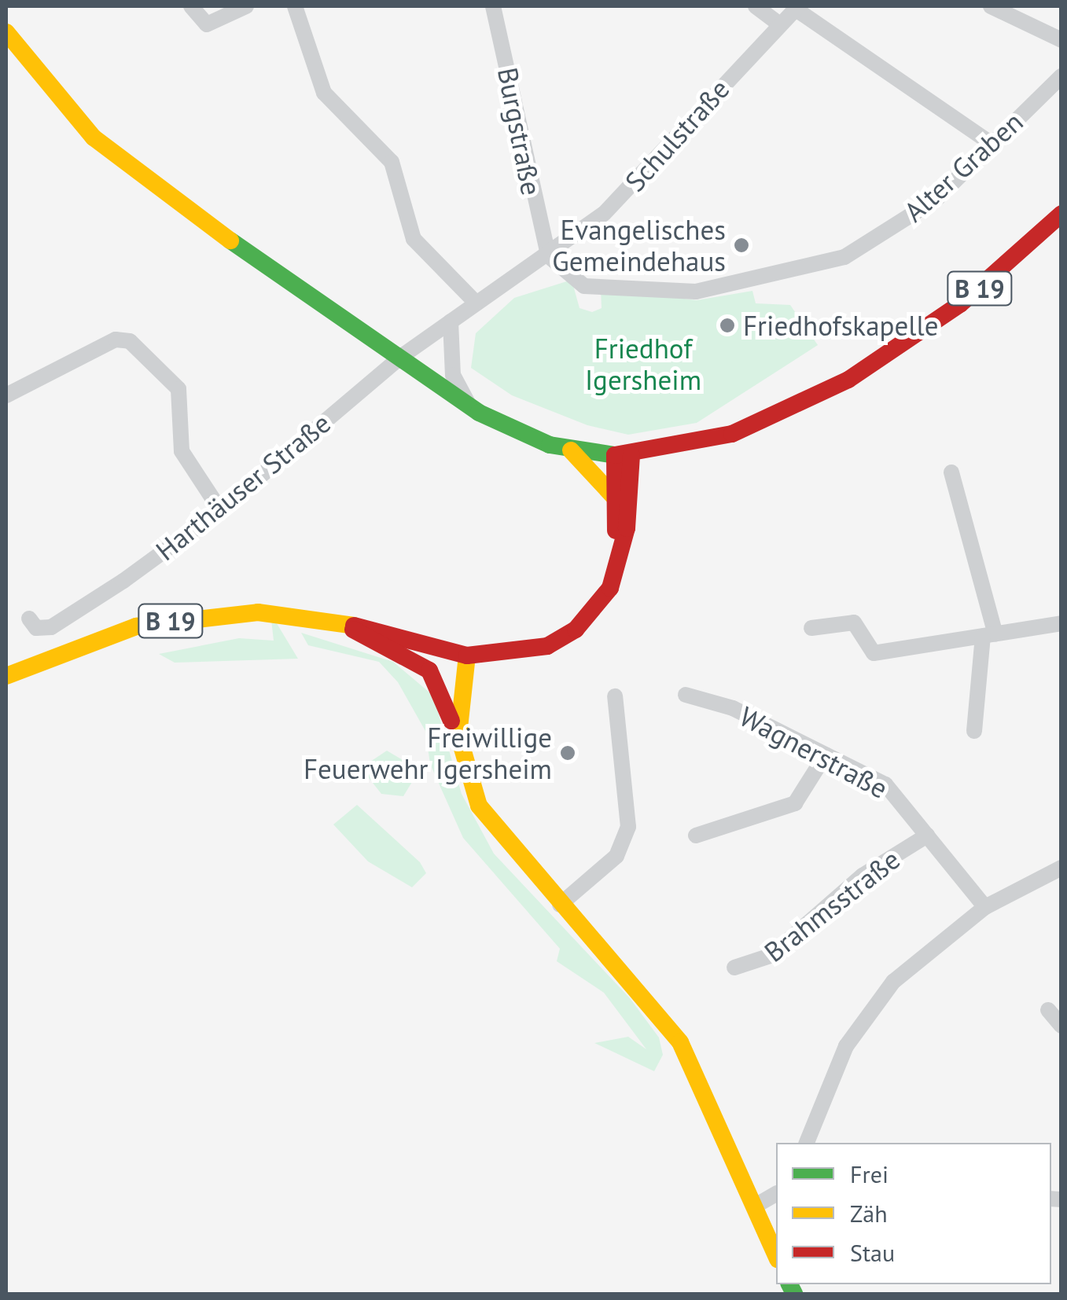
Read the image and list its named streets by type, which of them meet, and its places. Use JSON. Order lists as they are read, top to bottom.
{
  "streets": {
    "main road": ["B 19"],
    "street": [
      "Burgstraße",
      "Schulstraße",
      "Alter Graben",
      "Harthäuser Straße",
      "Wagnerstraße",
      "Brahmsstraße"
    ]
  },
  "crossings": [
    ["Burgstraße", "Schulstraße"],
    ["Burgstraße", "Alter Graben"],
    ["Burgstraße", "Harthäuser Straße"],
    ["Schulstraße", "Alter Graben"],
    ["Schulstraße", "Harthäuser Straße"],
    ["Alter Graben", "Harthäuser Straße"],
    ["Wagnerstraße", "Brahmsstraße"]
  ],
  "parks": ["Friedhof Igersheim"],
  "places": ["Evangelisches Gemeindehaus", "Friedhofskapelle", "Freiwillige Feuerwehr Igersheim"],
  "legend": ["Frei", "Zäh", "Stau"]
}
